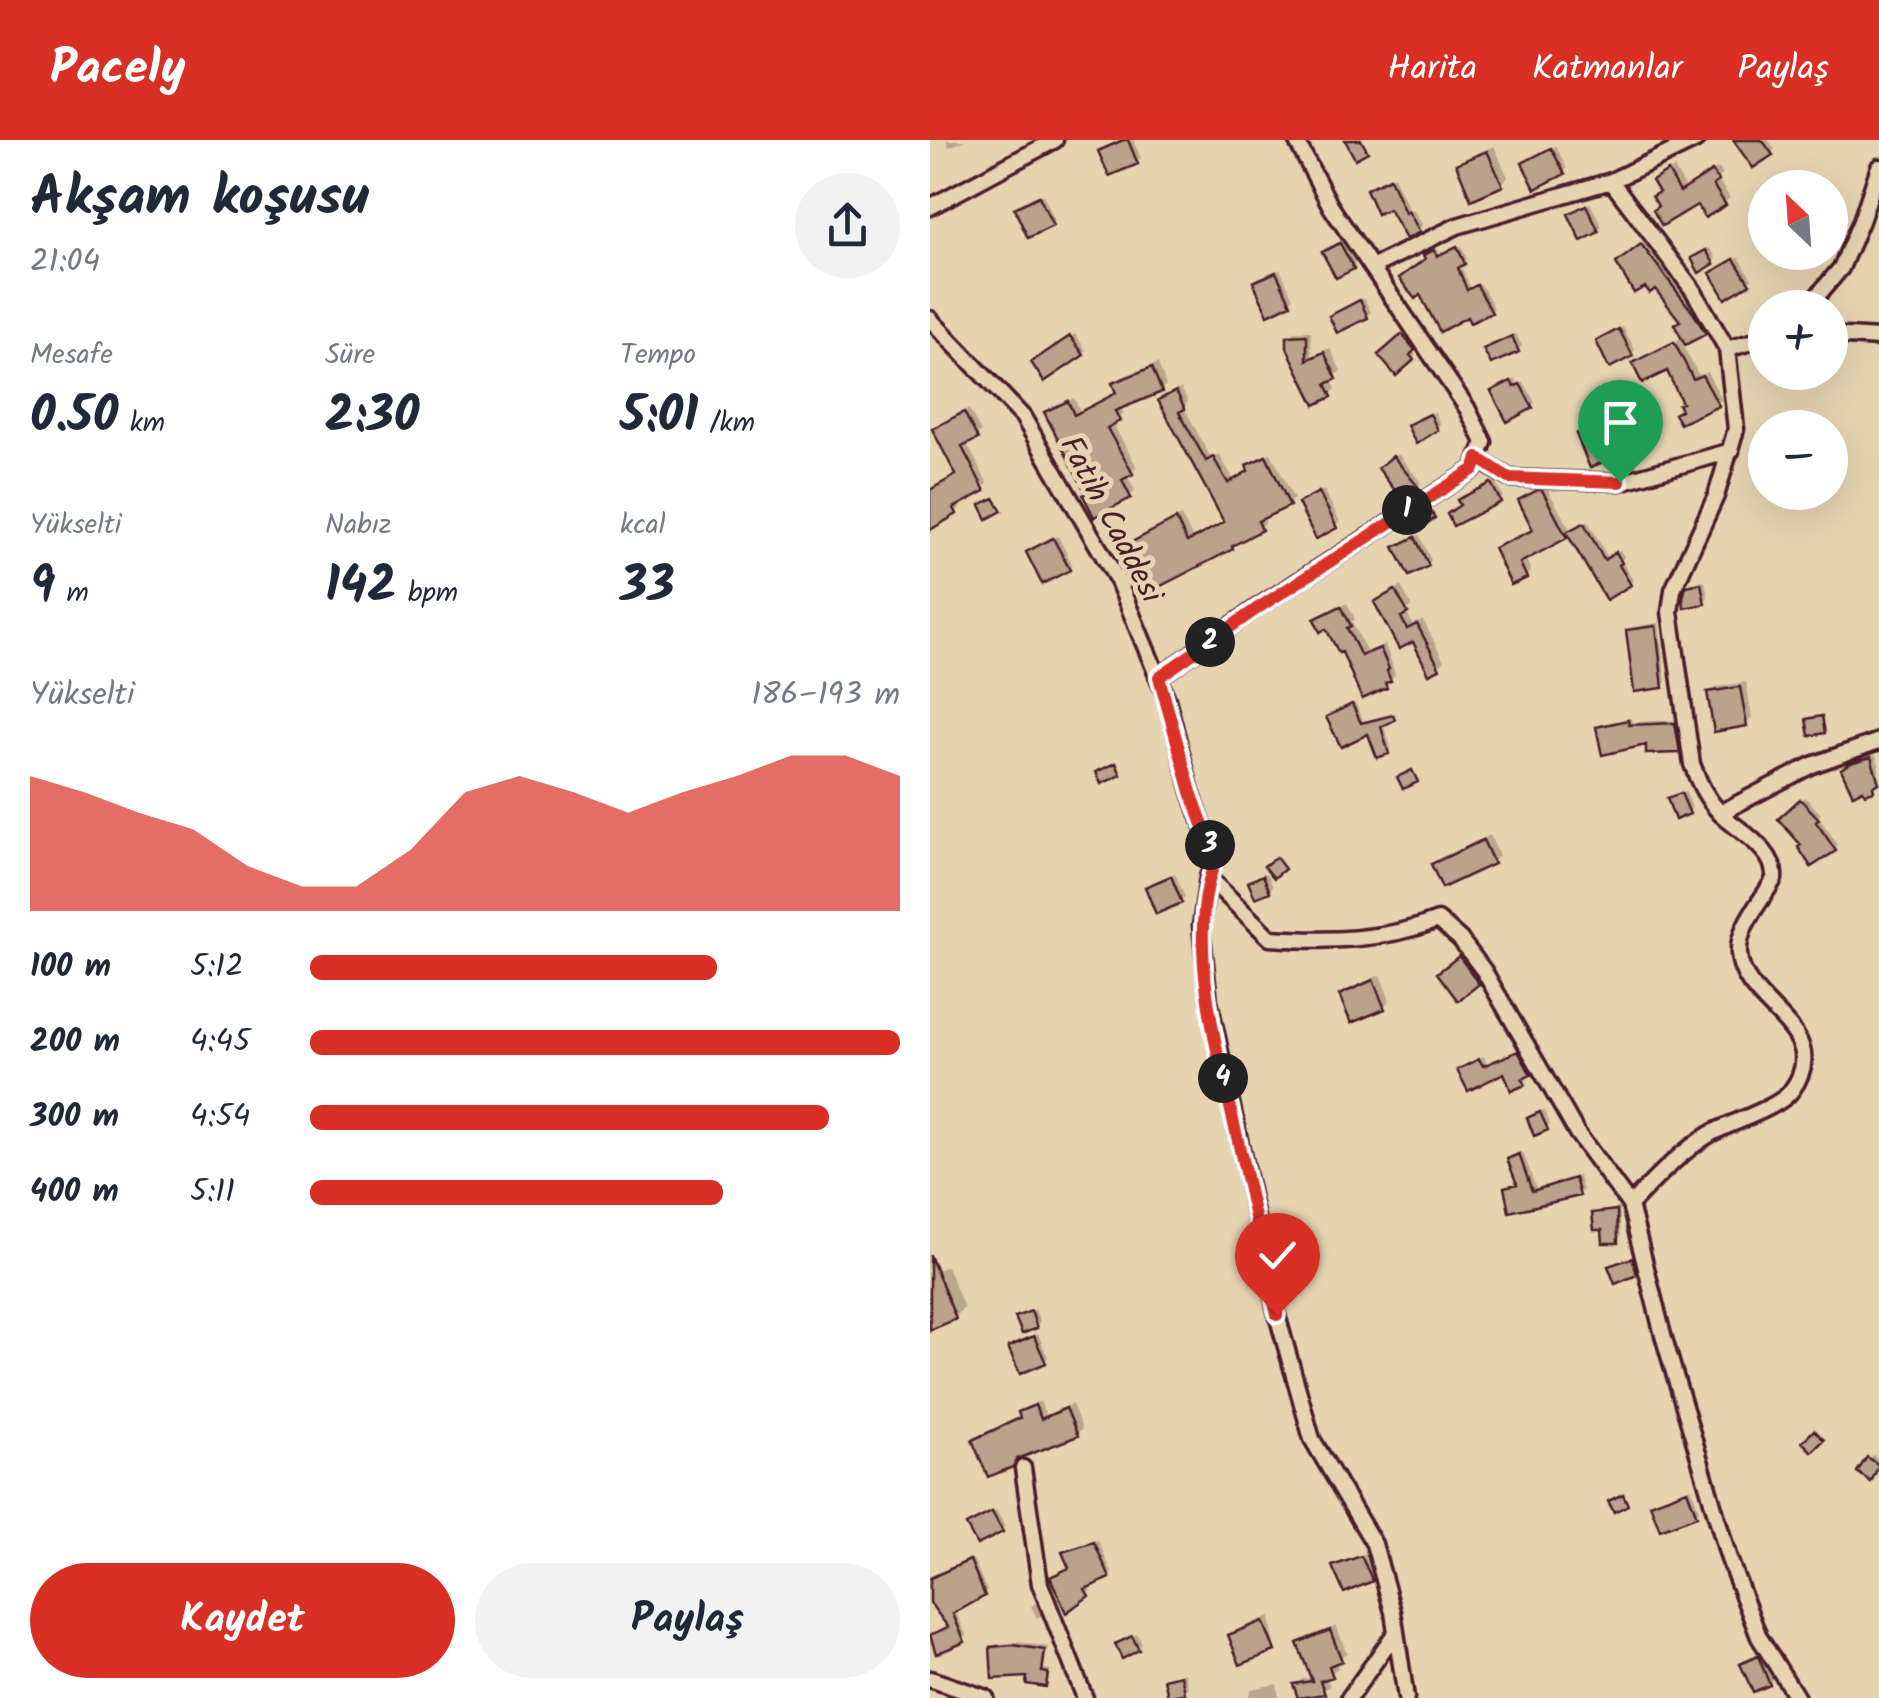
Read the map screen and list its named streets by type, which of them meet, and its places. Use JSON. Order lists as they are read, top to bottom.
{
  "streets": {
    "street": ["Fatih Caddesi"]
  },
  "north": "top left",
  "page": {
    "header": "Pacely",
    "nav": ["Harita", "Katmanlar", "Paylaş"],
    "heading": ["Akşam koşusu", "21:04"],
    "map_buttons": ["+", "−"],
    "stats": [
      ["Mesafe", "0.50 km"],
      ["Süre", "2:30"],
      ["Tempo", "5:01 /km"],
      ["Yükselti", "9 m"],
      ["Nabız", "142 bpm"],
      ["kcal", "33"]
    ],
    "pins": [
      "1",
      "2",
      "3",
      "4"
    ],
    "chart": ["Yükselti", "186–193 m"],
    "list": [
      {
        "name": "100 m",
        "note": "5:12"
      },
      {
        "name": "200 m",
        "note": "4:45"
      },
      {
        "name": "300 m",
        "note": "4:54"
      },
      {
        "name": "400 m",
        "note": "5:11"
      }
    ],
    "buttons": ["Kaydet", "Paylaş"]
  }
}
